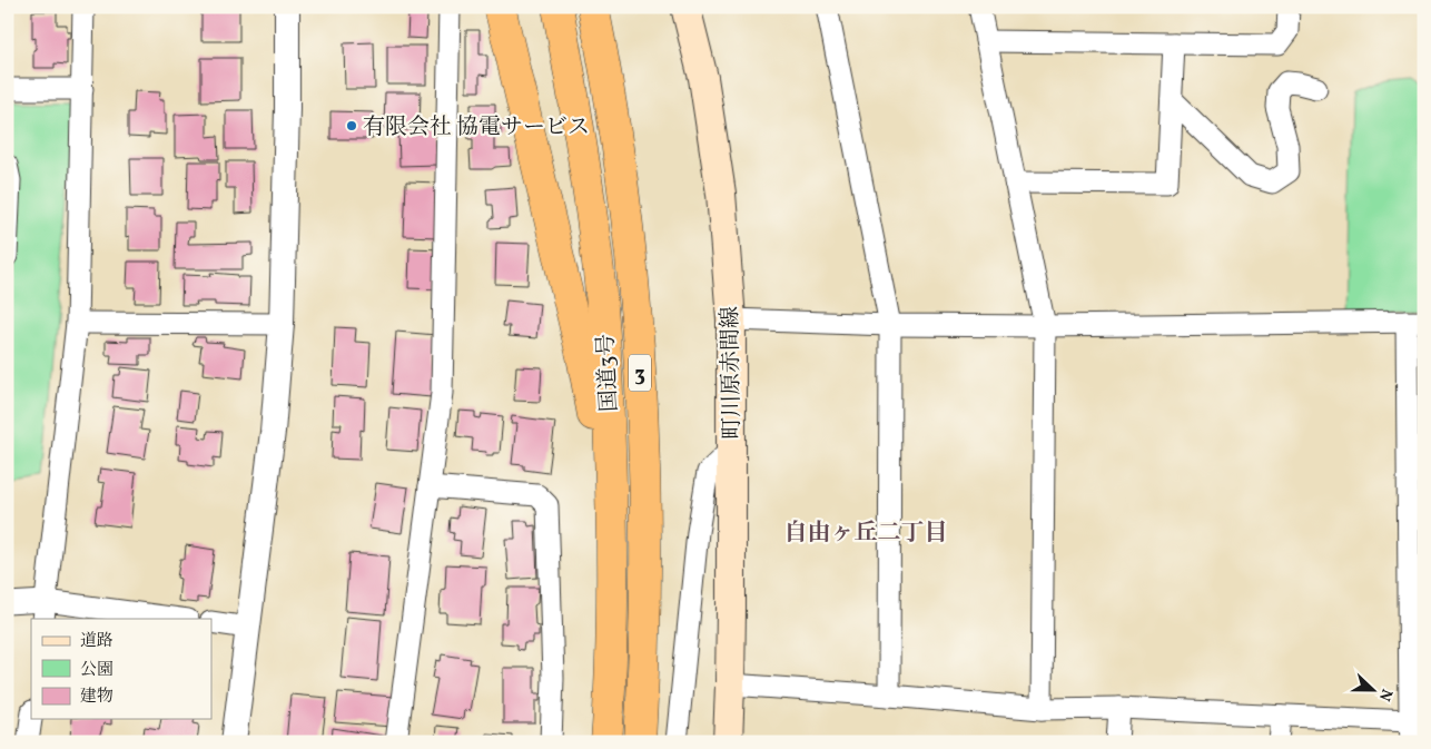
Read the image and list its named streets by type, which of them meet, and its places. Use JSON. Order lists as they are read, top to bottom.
{
  "streets": {
    "highway": ["国道3号", "3"],
    "main road": ["町川原赤間線"]
  },
  "districts": ["自由ヶ丘二丁目"],
  "places": ["有限会社 協電サービス"],
  "legend": ["道路", "公園", "建物"],
  "north": "right"
}
